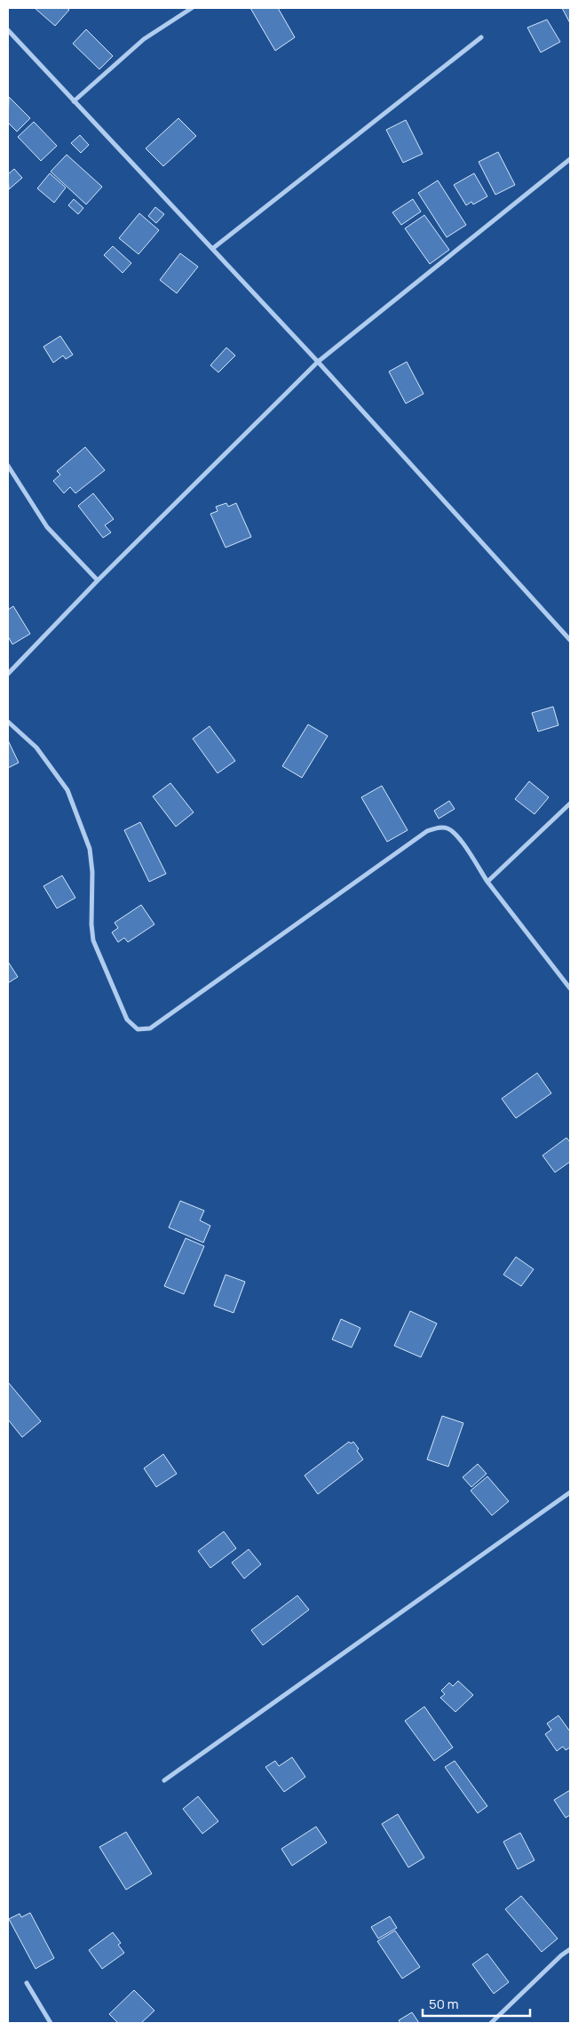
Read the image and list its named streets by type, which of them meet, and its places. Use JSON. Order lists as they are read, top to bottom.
{
  "scale_bar": "50 m"
}
